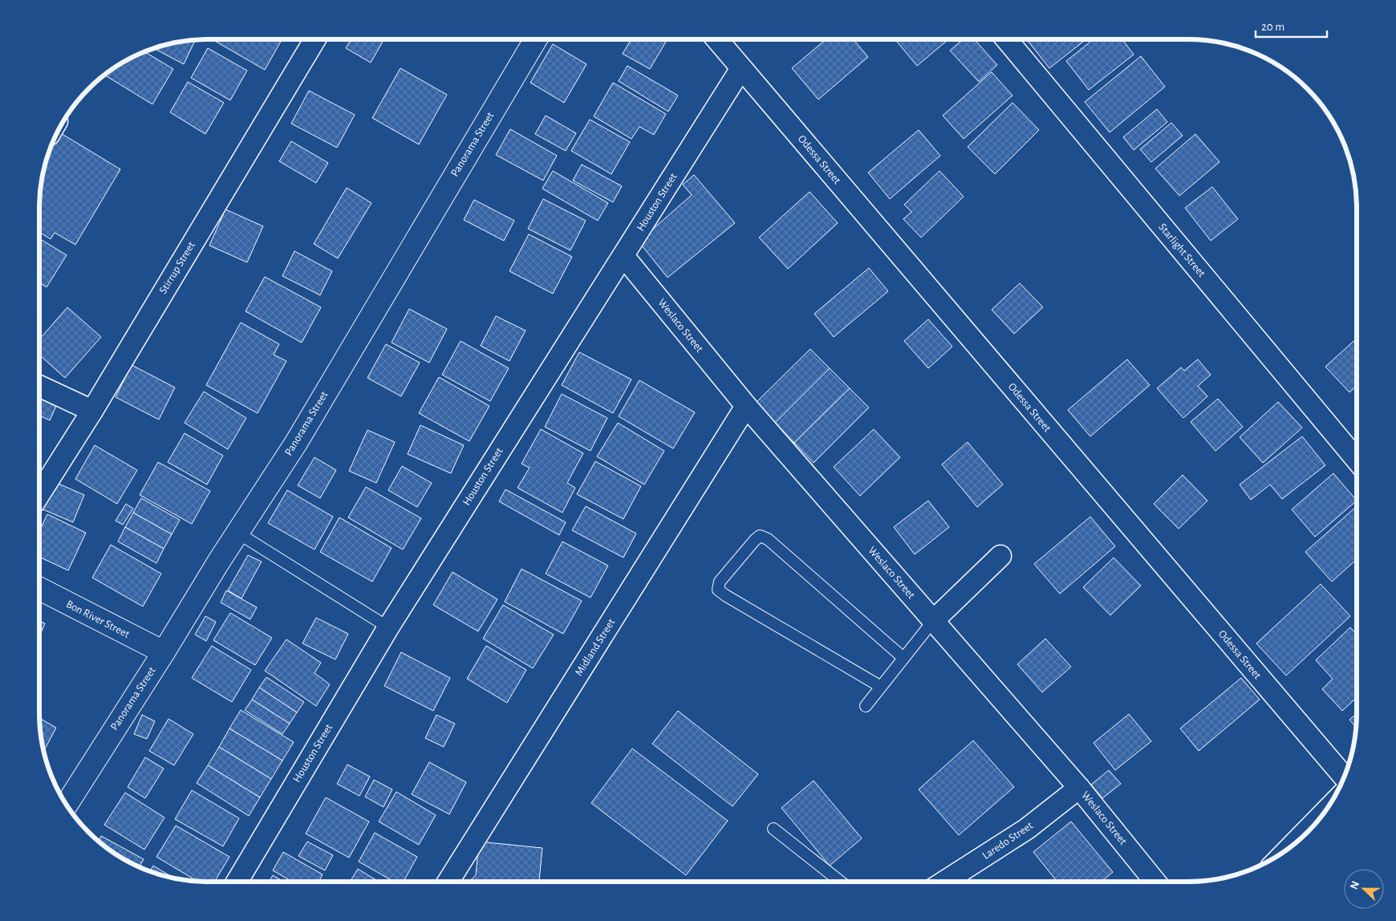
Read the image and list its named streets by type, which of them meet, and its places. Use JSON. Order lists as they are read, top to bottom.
{
  "streets": {
    "street": [
      "Panorama Street",
      "Odessa Street",
      "Houston Street",
      "Starlight Street",
      "Stirrup Street",
      "Weslaco Street",
      "Bon River Street",
      "Midland Street",
      "Laredo Street"
    ]
  },
  "crossings": [
    ["Panorama Street", "Bon River Street"],
    ["Odessa Street", "Houston Street"],
    ["Houston Street", "Weslaco Street"],
    ["Weslaco Street", "Midland Street"],
    ["Weslaco Street", "Laredo Street"]
  ],
  "scale_bar": "20 m",
  "north": "left"
}
